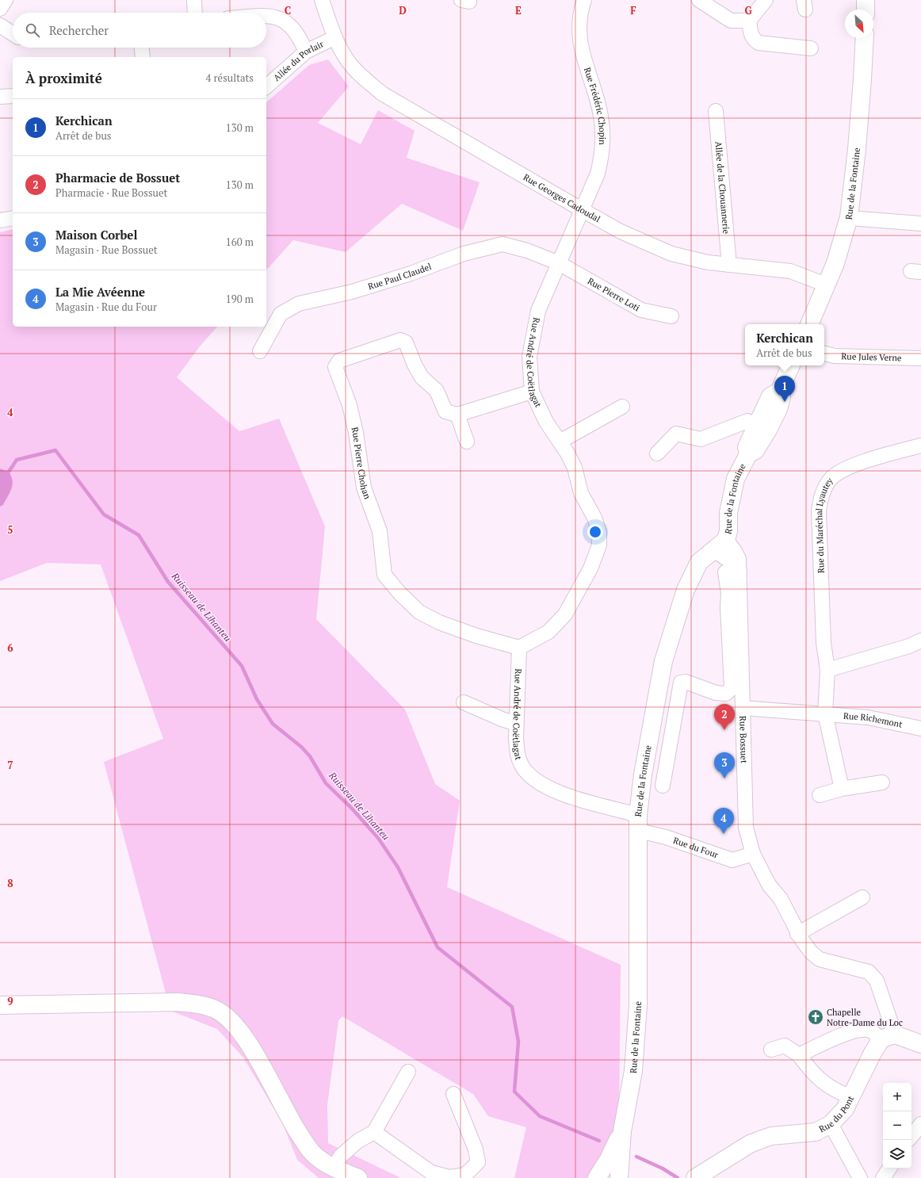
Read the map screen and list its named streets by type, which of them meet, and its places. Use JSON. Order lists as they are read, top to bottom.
{
  "streets": {
    "main road": ["Rue de la Fontaine", "Rue du Pont"],
    "street": [
      "Allée du Porlair",
      "Rue Frédéric Chopin",
      "Allée de la Chouannerie",
      "Rue Georges Cadoudal",
      "Rue Paul Claudel",
      "Rue Pierre Loti",
      "Rue Jules Verne",
      "Rue André de Coëtlagat",
      "Rue Pierre Chohan",
      "Rue du Maréchal Lyautey",
      "Rue Richemont",
      "Rue Bossuet",
      "Rue du Four"
    ]
  },
  "crossings": [
    ["Allée du Porlair", "Rue Georges Cadoudal"],
    ["Rue Frédéric Chopin", "Rue Georges Cadoudal"],
    ["Rue Frédéric Chopin", "Rue André de Coëtlagat"],
    ["Rue de la Fontaine", "Rue Georges Cadoudal"],
    ["Rue de la Fontaine", "Rue André de Coëtlagat"],
    ["Rue de la Fontaine", "Rue Bossuet"],
    ["Rue de la Fontaine", "Rue du Four"],
    ["Allée de la Chouannerie", "Rue Georges Cadoudal"],
    ["Rue Georges Cadoudal", "Rue André de Coëtlagat"],
    ["Rue Paul Claudel", "Rue Pierre Loti"],
    ["Rue Paul Claudel", "Rue André de Coëtlagat"],
    ["Rue Pierre Loti", "Rue André de Coëtlagat"],
    ["Rue André de Coëtlagat", "Rue Pierre Chohan"],
    ["Rue André de Coëtlagat", "Rue du Four"],
    ["Rue du Maréchal Lyautey", "Rue Richemont"],
    ["Rue Richemont", "Rue Bossuet"],
    ["Rue Bossuet", "Rue du Four"],
    ["Rue Bossuet", "Rue du Pont"]
  ],
  "water": ["Ruisseau de Lihanteu"],
  "places": {
    "church": ["Chapelle Notre-Dame du Loc"]
  },
  "north": "bottom right",
  "page": {
    "search": "Rechercher",
    "heading": ["À proximité", "4 résultats"],
    "list": [
      {
        "mark": "1",
        "name": "Kerchican",
        "note": "Arrêt de bus",
        "value": "130 m"
      },
      {
        "mark": "2",
        "name": "Pharmacie de Bossuet",
        "note": "Pharmacie · Rue Bossuet",
        "value": "130 m"
      },
      {
        "mark": "3",
        "name": "Maison Corbel",
        "note": "Magasin · Rue Bossuet",
        "value": "160 m"
      },
      {
        "mark": "4",
        "name": "La Mie Avéenne",
        "note": "Magasin · Rue du Four",
        "value": "190 m"
      }
    ],
    "popup": ["Kerchican", "Arrêt de bus"],
    "pins": [
      "1",
      "2",
      "3",
      "4"
    ],
    "map_buttons": ["+", "−"]
  },
  "grid": {
    "columns": [
      "C",
      "D",
      "E",
      "F",
      "G"
    ],
    "rows": [
      "4",
      "5",
      "6",
      "7",
      "8",
      "9"
    ]
  }
}
